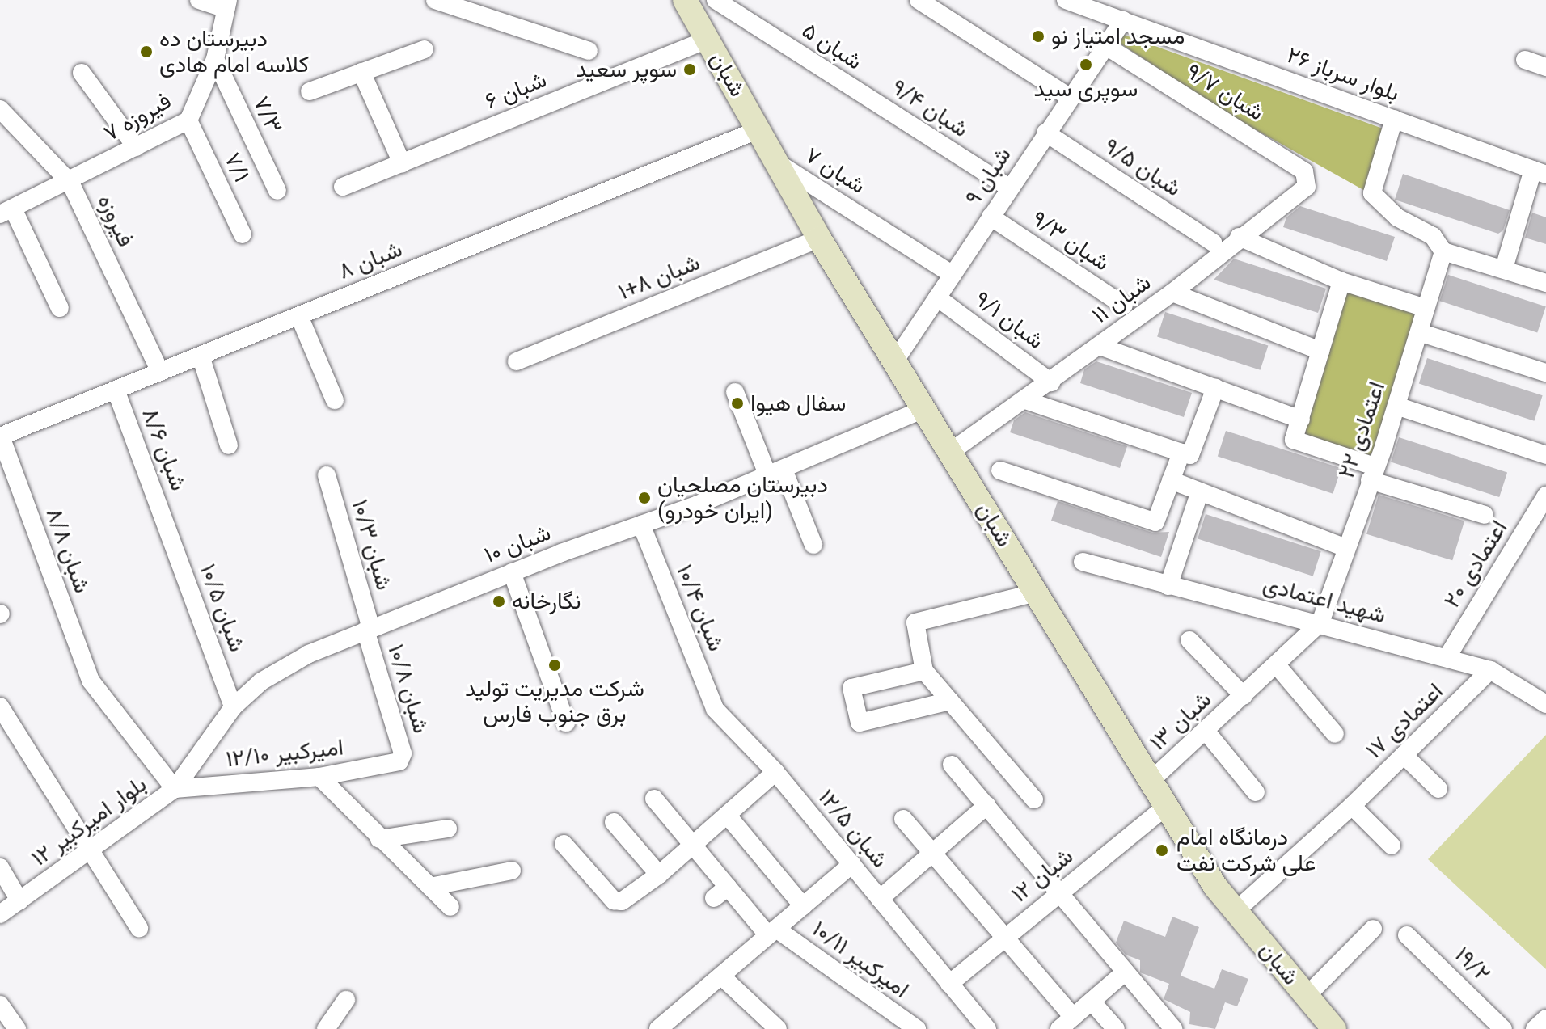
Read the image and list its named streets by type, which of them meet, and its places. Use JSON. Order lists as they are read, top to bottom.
{
  "streets": {
    "street": [
      "۵ شبان",
      "شبان",
      "۲۶ بلوار سرباز",
      "۶ شبان",
      "۹/۷ شبان",
      "۹/۴ شبان",
      "۷/۳",
      "۷ فیروزه",
      "۷/۱",
      "۹/۵ شبان",
      "۷ شبان",
      "۹ شبان",
      "فیروزه",
      "۹/۳ شبان",
      "۸ شبان",
      "۱+۸ شبان",
      "۱۱ شبان",
      "۹/۱ شبان",
      "۲۲ اعتمادی",
      "۸/۶ شبان",
      "۱۰ شبان",
      "۱۰/۳ شبان",
      "۸/۸ شبان",
      "۲۰ اعتمادی",
      "شهید اعتمادی",
      "۱۰/۵ شبان",
      "۱۰/۴ شبان",
      "۱۰/۸ شبان",
      "۱۳ شبان",
      "۱۷ اعتمادی",
      "۱۲/۱۰ امیرکبیر",
      "۱۲ بلوار امیرکبیر",
      "۱۲/۵ شبان",
      "۱۲ شبان",
      "۱۰/۱۱ امیرکبیر",
      "۱۹/۲"
    ]
  },
  "crossings": [
    ["۵ شبان", "۹/۴ شبان"],
    ["شبان", "۶ شبان"],
    ["شبان", "۷ شبان"],
    ["شبان", "۹ شبان"],
    ["شبان", "۸ شبان"],
    ["شبان", "۱+۸ شبان"],
    ["شبان", "۱۰ شبان"],
    ["شبان", "۱۳ شبان"],
    ["شبان", "۱۷ اعتمادی"],
    ["شبان", "۱۲ شبان"],
    ["۲۶ بلوار سرباز", "۹ شبان"],
    ["۹/۷ شبان", "۹ شبان"],
    ["۹/۷ شبان", "۱۱ شبان"],
    ["۹/۴ شبان", "۹ شبان"],
    ["۷/۳", "۷ فیروزه"],
    ["۷ فیروزه", "۷/۱"],
    ["۷ فیروزه", "فیروزه"],
    ["۹/۵ شبان", "۹ شبان"],
    ["۷ شبان", "۹ شبان"],
    ["۹ شبان", "۹/۳ شبان"],
    ["۹ شبان", "۹/۱ شبان"],
    ["فیروزه", "۸ شبان"],
    ["۸ شبان", "۸/۶ شبان"],
    ["۸ شبان", "۸/۸ شبان"],
    ["۱۱ شبان", "۹/۱ شبان"],
    ["۲۲ اعتمادی", "شهید اعتمادی"],
    ["۲۲ اعتمادی", "۱۳ شبان"],
    ["۸/۶ شبان", "۱۰/۵ شبان"],
    ["۱۰ شبان", "۱۰/۳ شبان"],
    ["۱۰ شبان", "۸/۸ شبان"],
    ["۱۰ شبان", "۱۰/۵ شبان"],
    ["۱۰ شبان", "۱۰/۴ شبان"],
    ["۱۰ شبان", "۱۰/۸ شبان"],
    ["۱۰ شبان", "۱۲/۱۰ امیرکبیر"],
    ["۱۰ شبان", "۱۲ بلوار امیرکبیر"],
    ["۱۰/۳ شبان", "۱۰/۸ شبان"],
    ["۸/۸ شبان", "۱۲/۱۰ امیرکبیر"],
    ["۸/۸ شبان", "۱۲ بلوار امیرکبیر"],
    ["۲۰ اعتمادی", "شهید اعتمادی"],
    ["شهید اعتمادی", "۱۳ شبان"],
    ["شهید اعتمادی", "۱۷ اعتمادی"],
    ["۱۰/۴ شبان", "۱۲/۵ شبان"],
    ["۱۰/۸ شبان", "۱۲/۱۰ امیرکبیر"],
    ["۱۲/۱۰ امیرکبیر", "۱۲ بلوار امیرکبیر"],
    ["۱۲/۵ شبان", "۱۲ شبان"]
  ],
  "places": [
    "مسجد امتیاز نو",
    "دبیرستان ده کلاسه امام هادی",
    "سوپری سید",
    "سوپر سعید",
    "سفال هیوا",
    "دبیرستان مصلحیان (ایران خودرو)",
    "نگارخانه",
    "شرکت مدیریت تولید برق جنوب فارس",
    "درمانگاه امام علی شرکت نفت"
  ]
}
